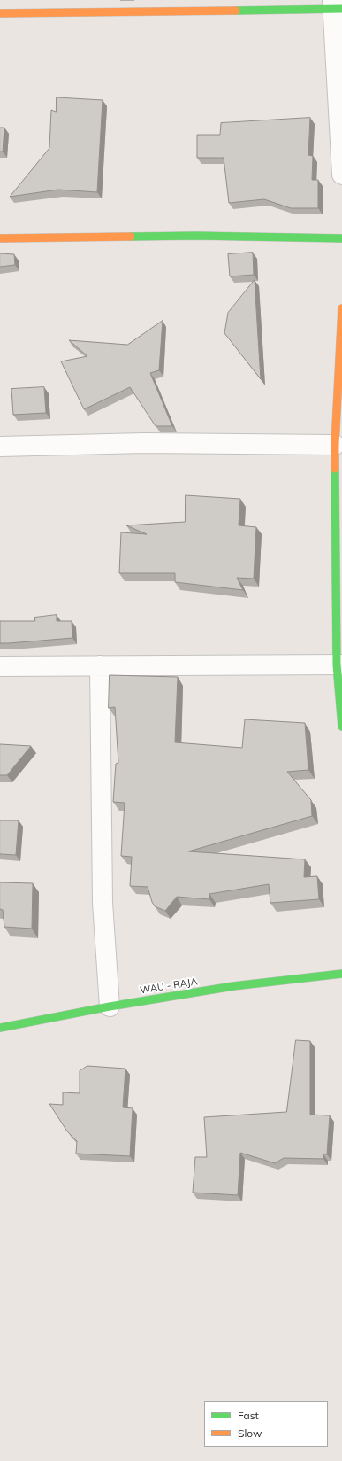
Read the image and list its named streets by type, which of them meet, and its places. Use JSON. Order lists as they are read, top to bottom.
{
  "streets": {
    "street": ["WAU - RAJA"]
  },
  "legend": ["Fast", "Slow"]
}
